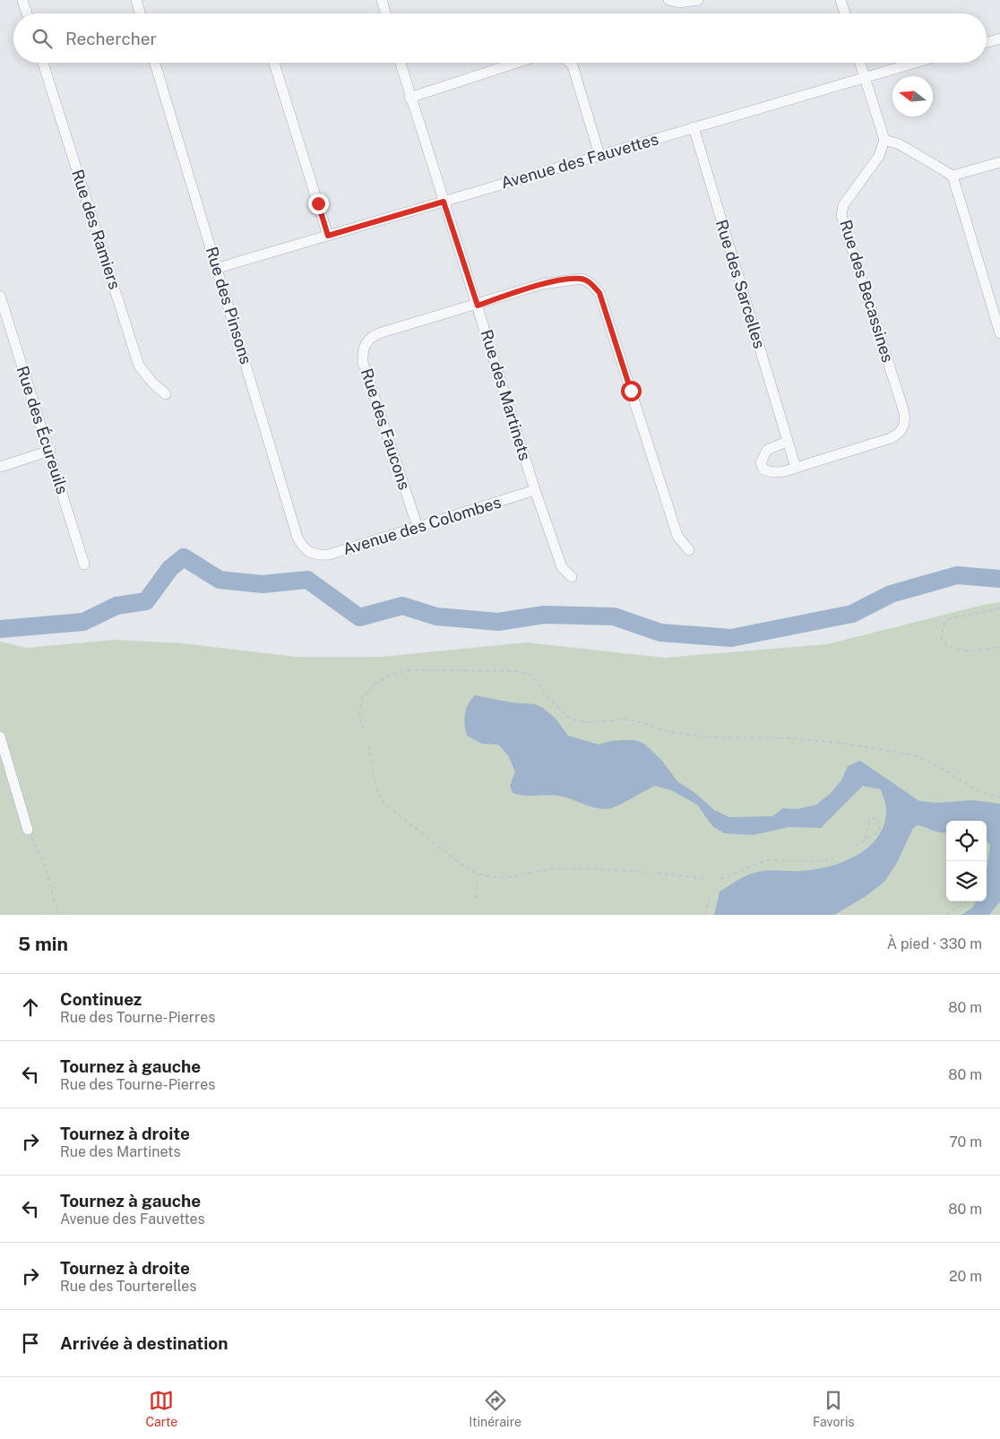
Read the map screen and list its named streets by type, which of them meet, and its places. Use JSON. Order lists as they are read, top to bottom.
{
  "streets": {
    "street": [
      "Avenue des Fauvettes",
      "Rue des Ramiers",
      "Rue des Sarcelles",
      "Rue des Becassines",
      "Rue des Pinsons",
      "Rue des Martinets",
      "Rue des Faucons",
      "Rue des Écureuils",
      "Avenue des Colombes"
    ]
  },
  "crossings": [
    ["Avenue des Fauvettes", "Rue des Sarcelles"],
    ["Avenue des Fauvettes", "Rue des Pinsons"],
    ["Avenue des Fauvettes", "Rue des Martinets"],
    ["Rue des Sarcelles", "Rue des Becassines"],
    ["Rue des Pinsons", "Avenue des Colombes"],
    ["Rue des Martinets", "Rue des Faucons"],
    ["Rue des Martinets", "Avenue des Colombes"],
    ["Rue des Faucons", "Avenue des Colombes"]
  ],
  "north": "left",
  "page": {
    "search": "Rechercher",
    "heading": ["5 min", "À pied · 330 m"],
    "list": [
      ["Continuez", "Rue des Tourne-Pierres", "80 m"],
      ["Tournez à gauche", "Rue des Tourne-Pierres", "80 m"],
      ["Tournez à droite", "Rue des Martinets", "70 m"],
      ["Tournez à gauche", "Avenue des Fauvettes", "80 m"],
      ["Tournez à droite", "Rue des Tourterelles", "20 m"],
      "Arrivée à destination"
    ],
    "nav": ["Carte", "Itinéraire", "Favoris"]
  }
}
